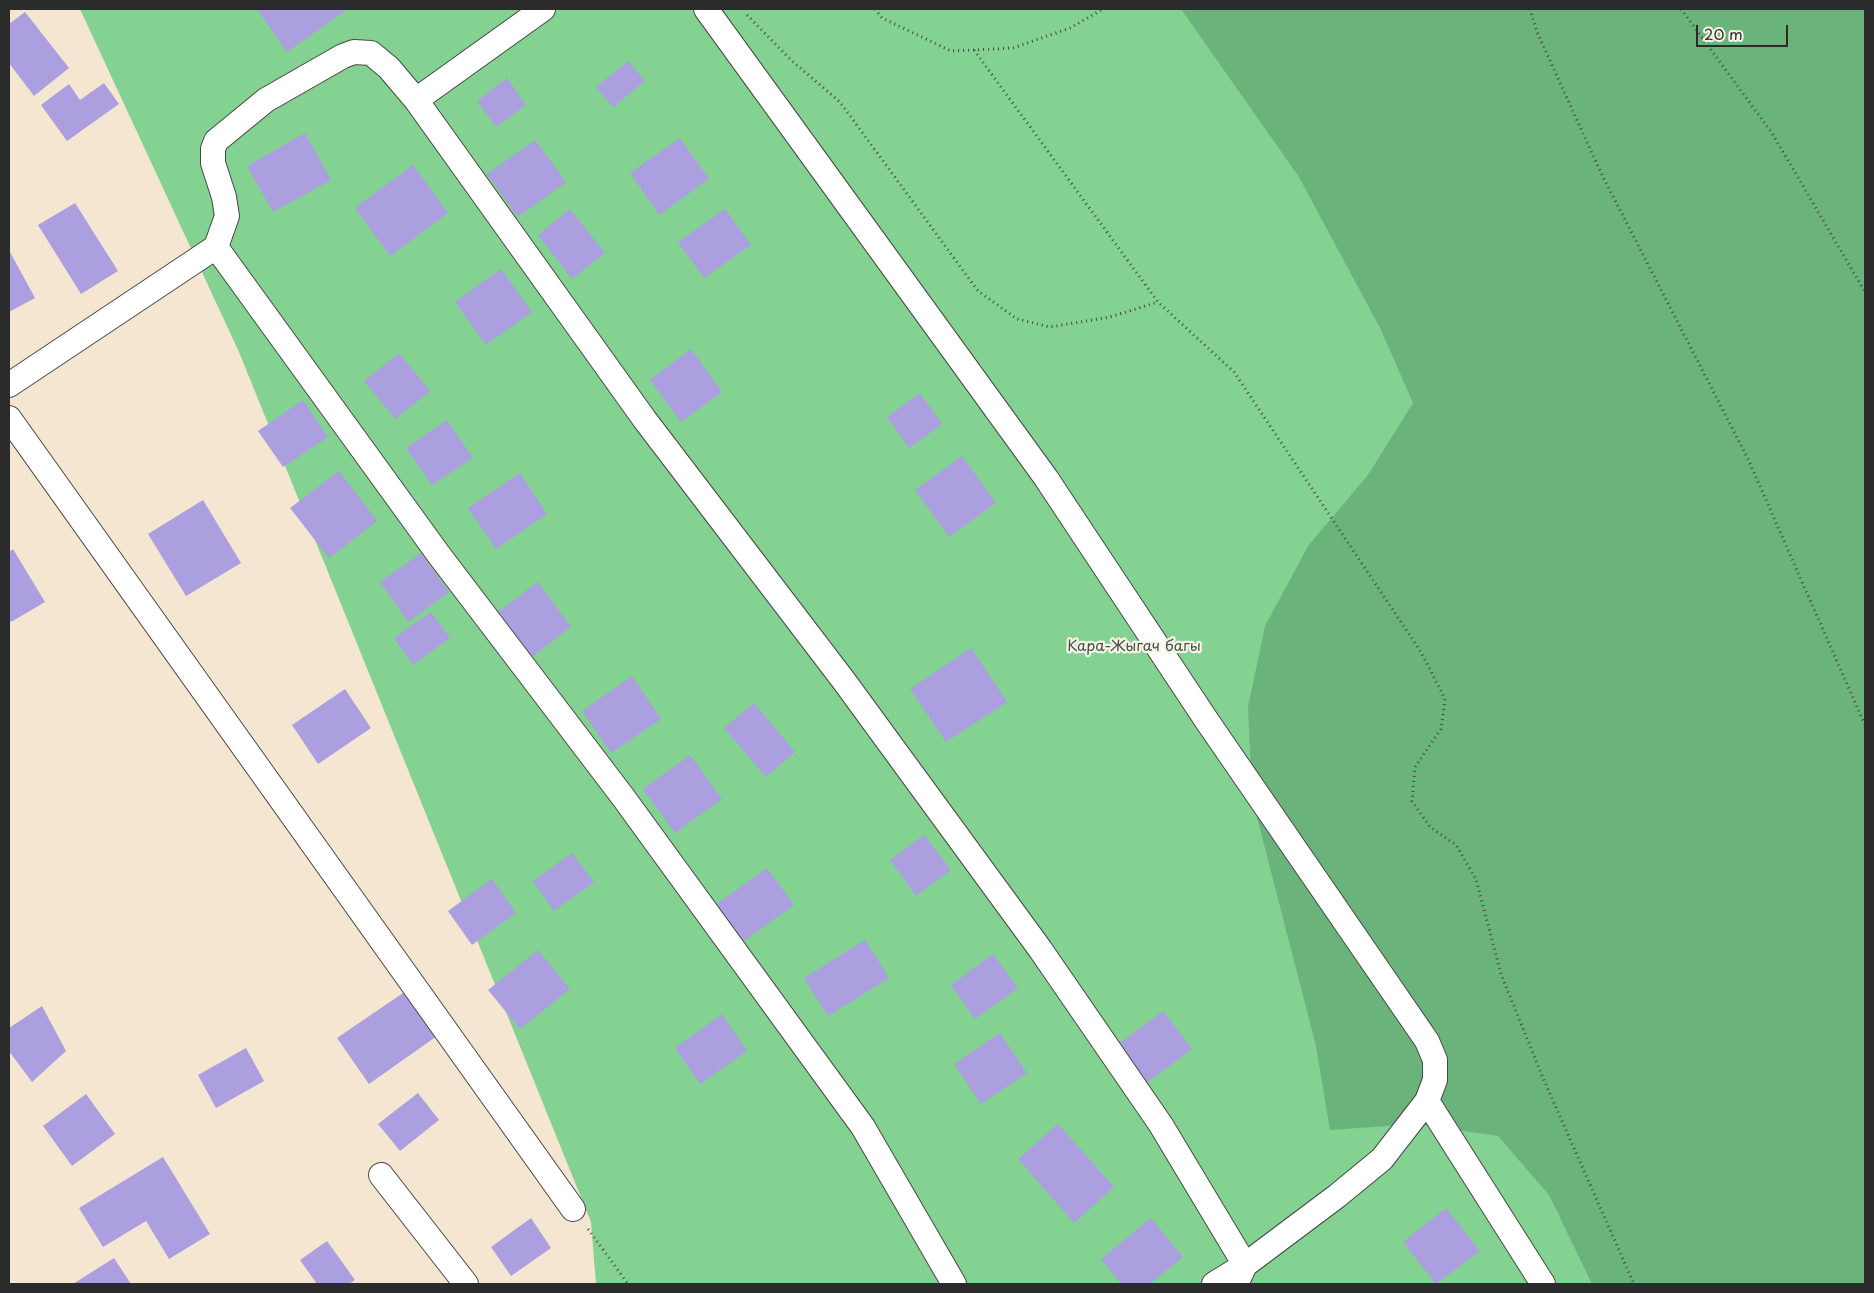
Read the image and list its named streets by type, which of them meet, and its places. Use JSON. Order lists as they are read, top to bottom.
{
  "parks": ["Кара-Жыгач багы"],
  "scale_bar": "20 m"
}
